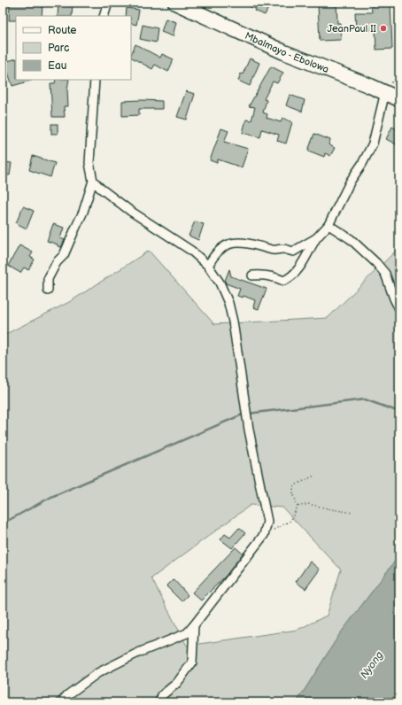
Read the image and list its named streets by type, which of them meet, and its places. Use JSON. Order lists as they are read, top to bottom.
{
  "streets": {
    "highway": ["Mbalmayo - Ebolowa"]
  },
  "water": ["Nyong"],
  "places": ["JeanPaul II"],
  "legend": ["Route", "Parc", "Eau"]
}
